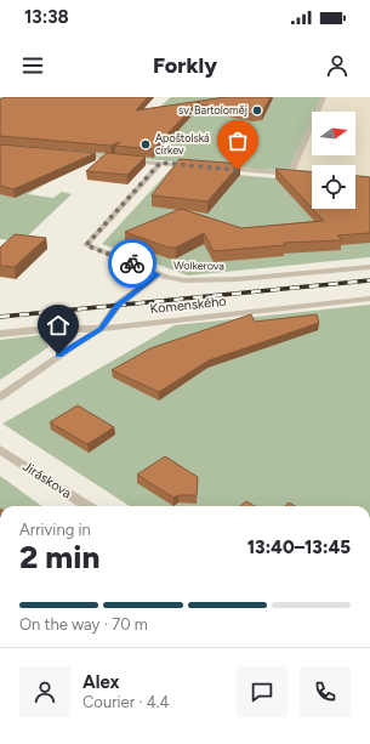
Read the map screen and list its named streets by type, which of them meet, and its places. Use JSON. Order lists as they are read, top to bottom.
{
  "streets": {
    "street": ["Wolkerova", "Komenského", "Jiráskova"]
  },
  "places": ["sv. Bartoloměj", "Apoštolská církev"],
  "north": "right",
  "page": {
    "status": "13:38",
    "header": "Forkly",
    "heading": ["2 min", "Arriving in", "13:40–13:45"],
    "panel": ["Alex", "Courier · 4.4"],
    "bar": "On the way · 70 m"
  }
}
